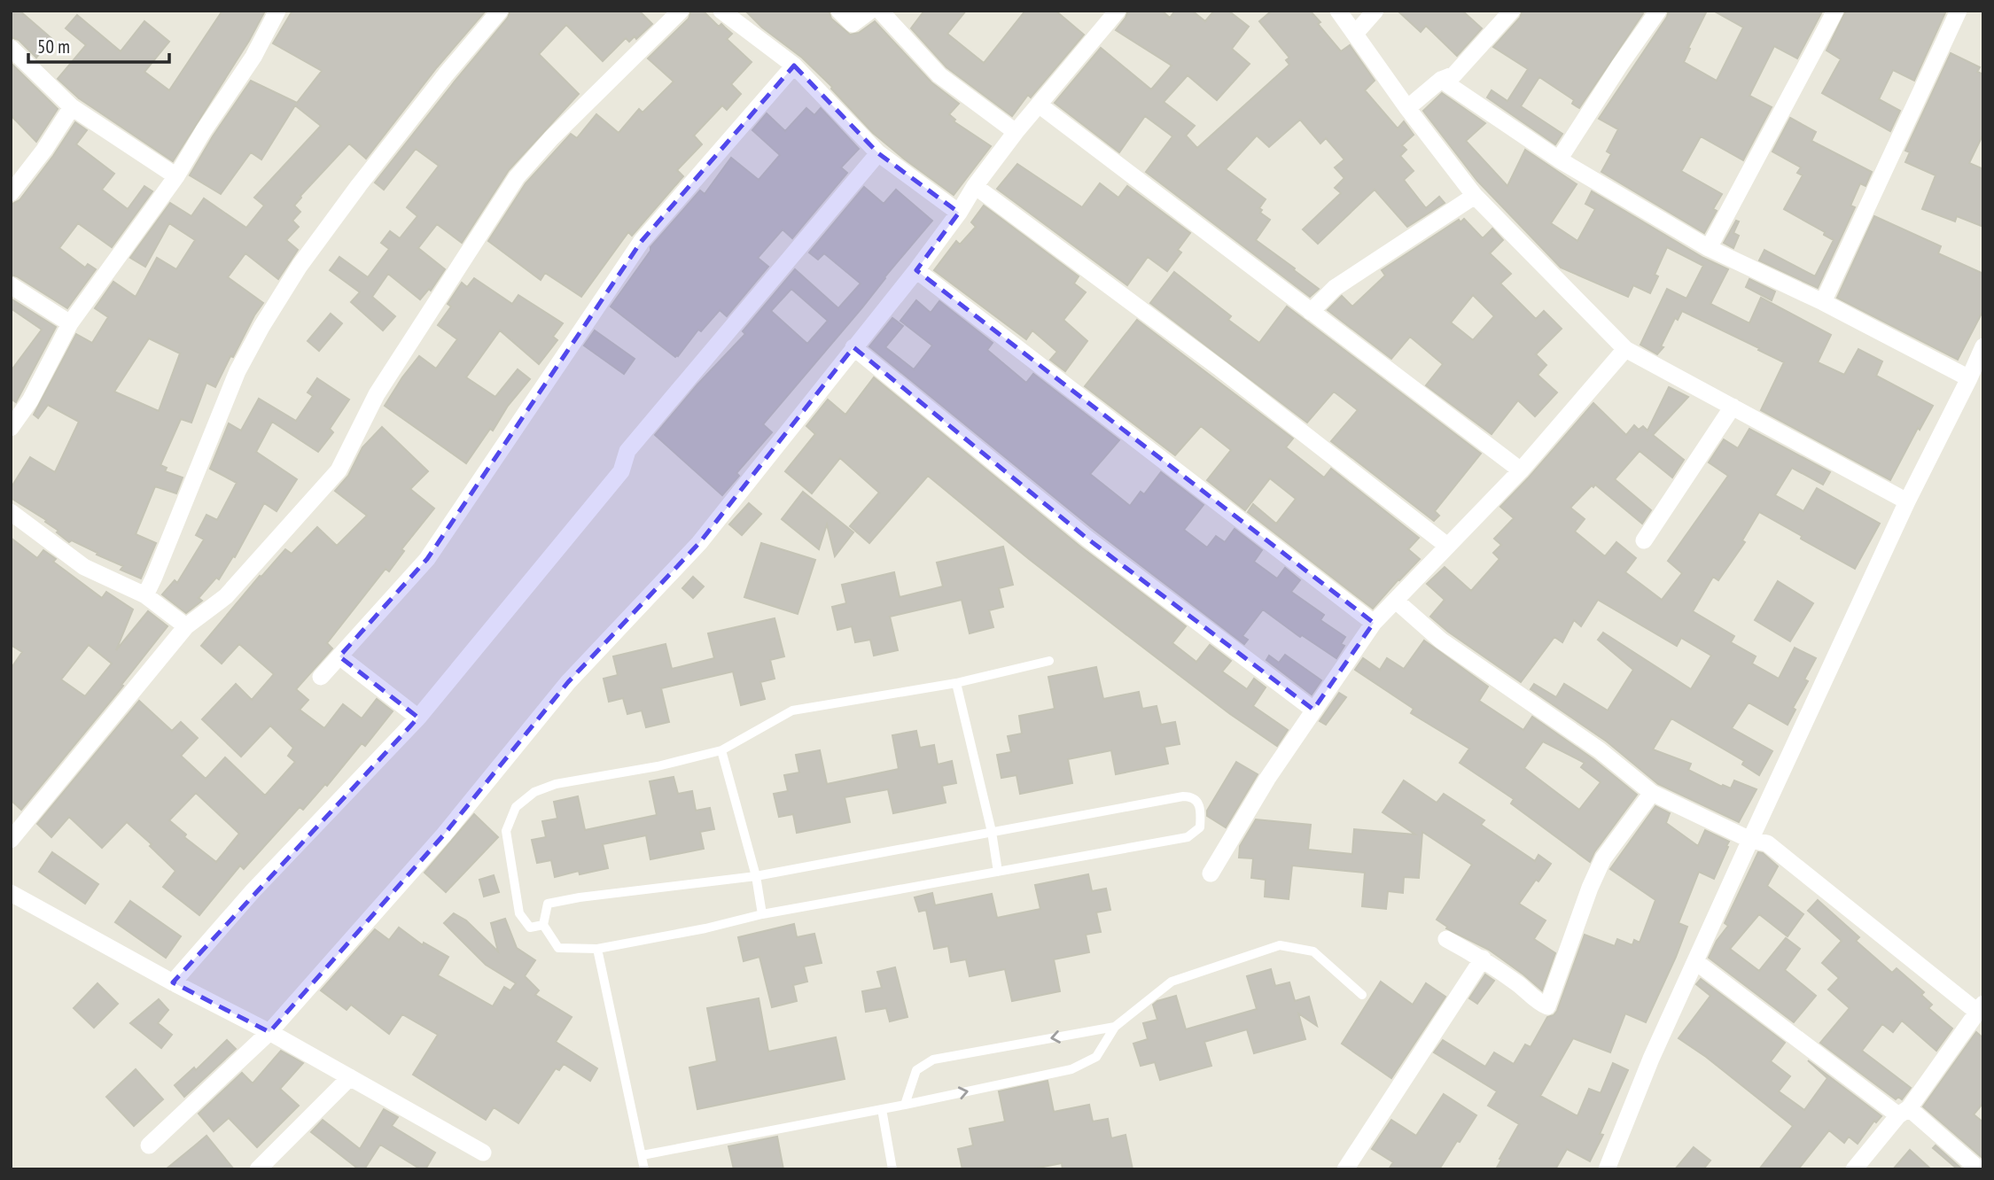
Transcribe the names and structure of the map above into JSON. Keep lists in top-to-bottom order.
{
  "scale_bar": "50 m"
}
